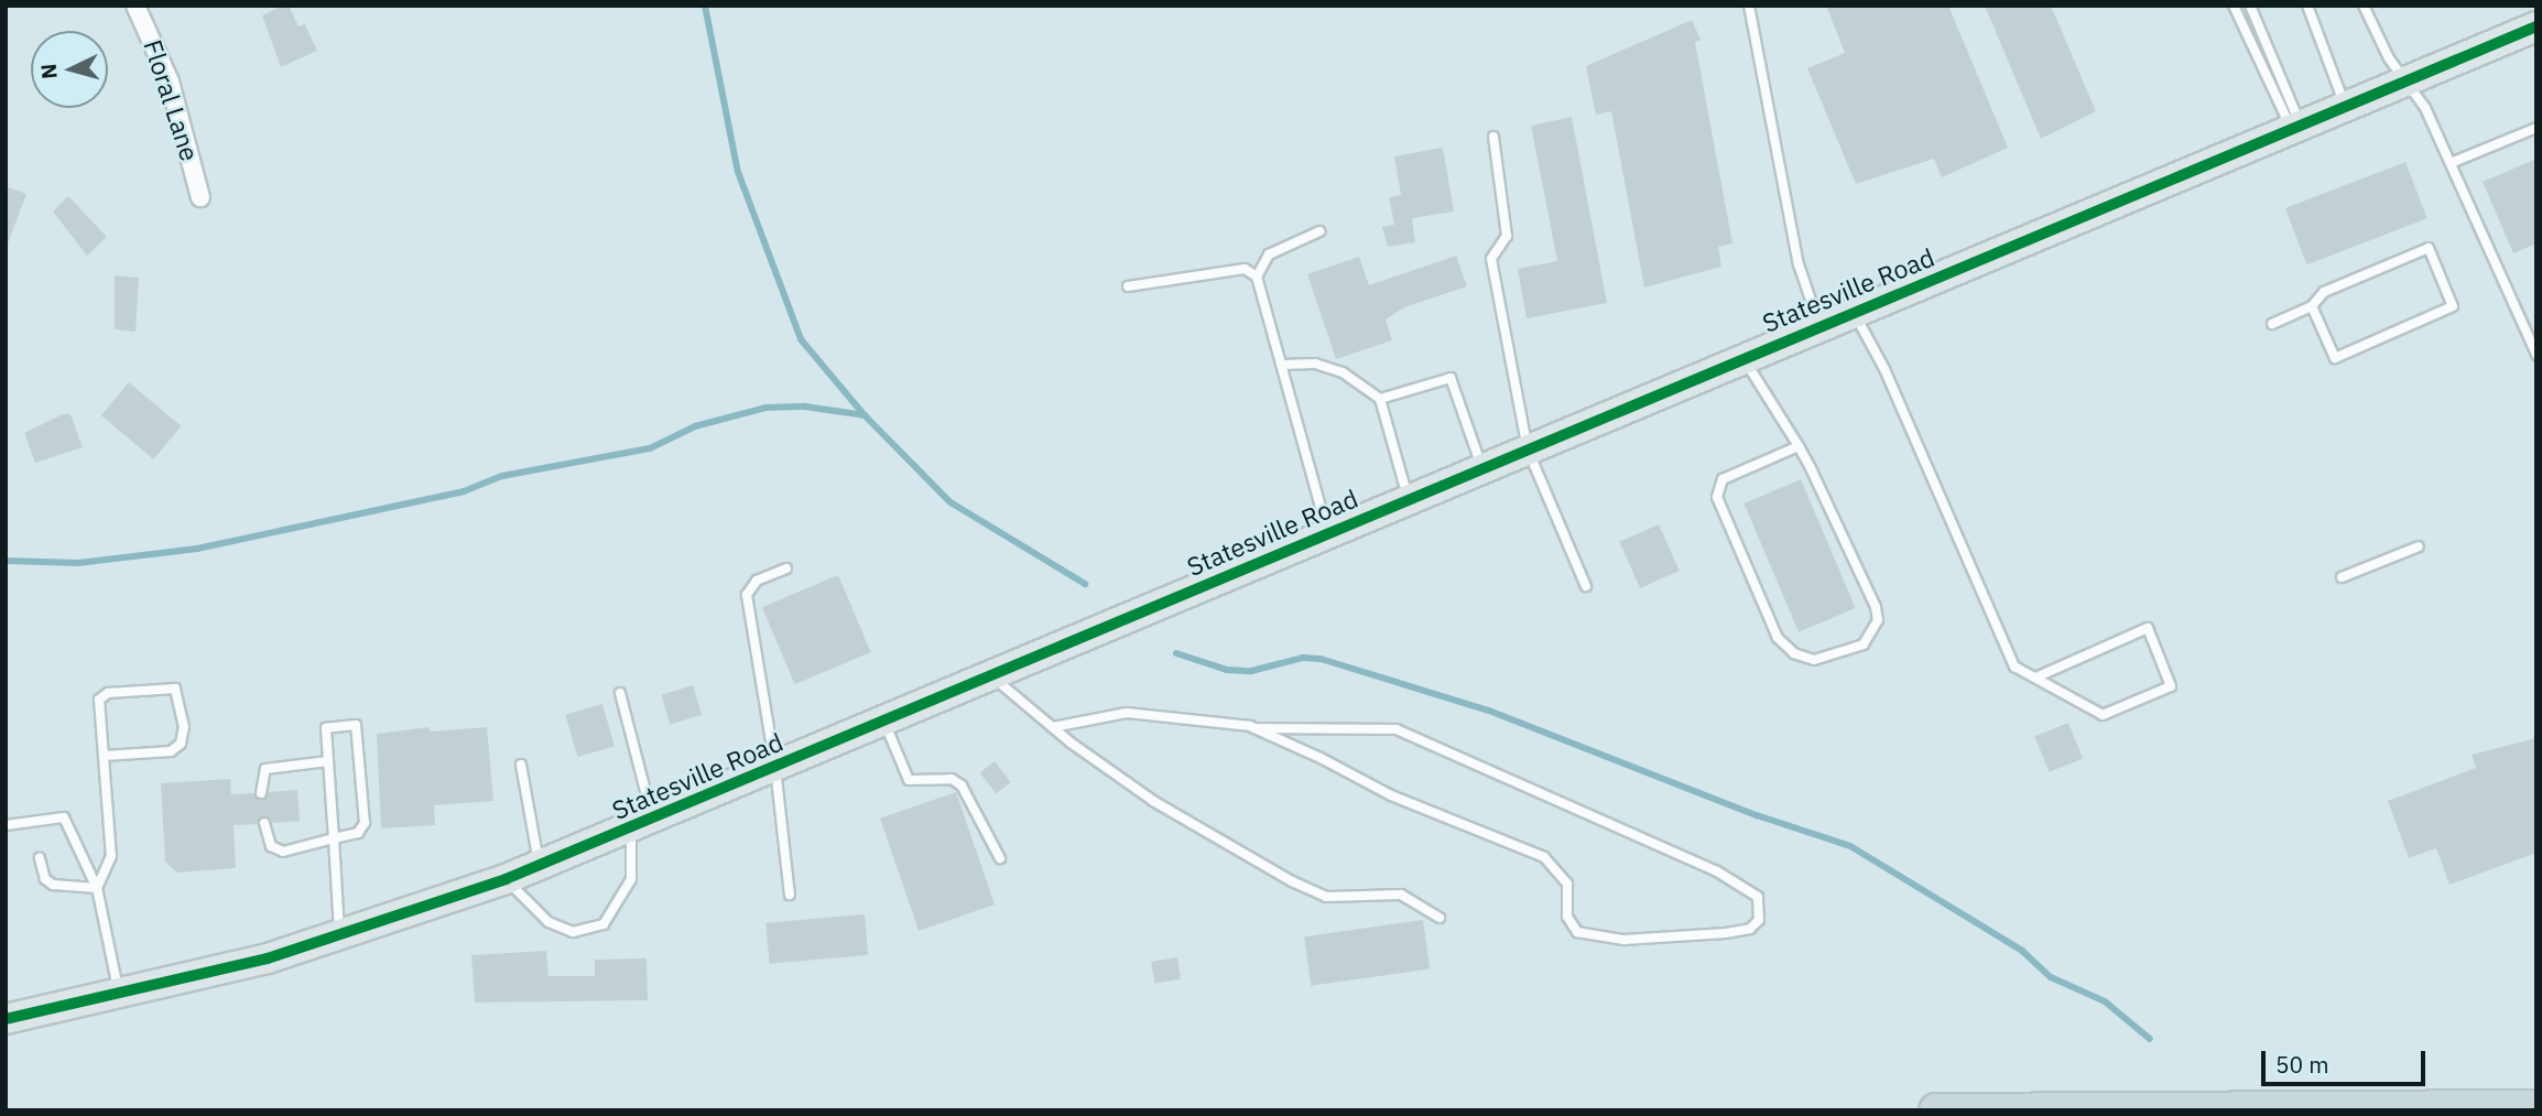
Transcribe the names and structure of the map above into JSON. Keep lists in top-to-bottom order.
{
  "streets": {
    "main road": ["Statesville Road"],
    "street": ["Floral Lane"]
  },
  "scale_bar": "50 m",
  "north": "left"
}
